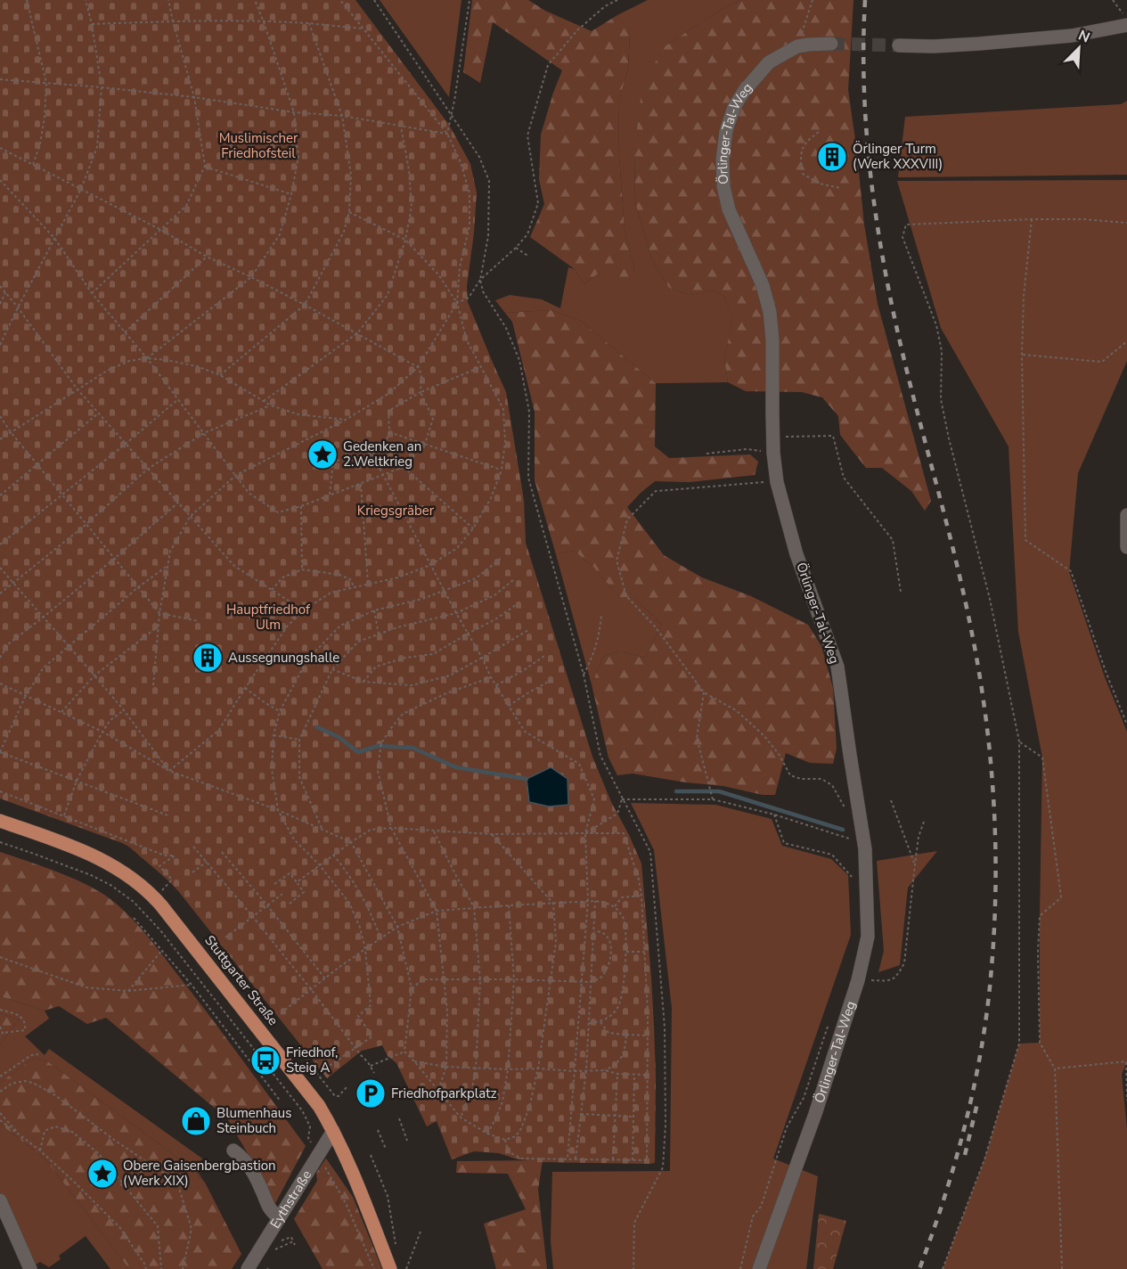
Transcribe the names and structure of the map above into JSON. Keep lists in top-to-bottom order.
{
  "streets": {
    "main road": ["Stuttgarter Straße"],
    "street": ["Örlinger-Tal-Weg", "Eythstraße"]
  },
  "crossings": [
    ["Stuttgarter Straße", "Eythstraße"]
  ],
  "parks": ["Muslimischer Friedhofsteil", "Kriegsgräber", "Hauptfriedhof Ulm"],
  "places": {
    "building": ["Örlinger Turm (Werk XXXVIII)", "Aussegnungshalle"],
    "place": ["Gedenken an 2.Weltkrieg", "Obere Gaisenbergbastion (Werk XIX)"],
    "bus stop": ["Friedhof, Steig A"],
    "parking": ["Friedhofparkplatz"],
    "shop": ["Blumenhaus Steinbuch"]
  },
  "north": "top right"
}
